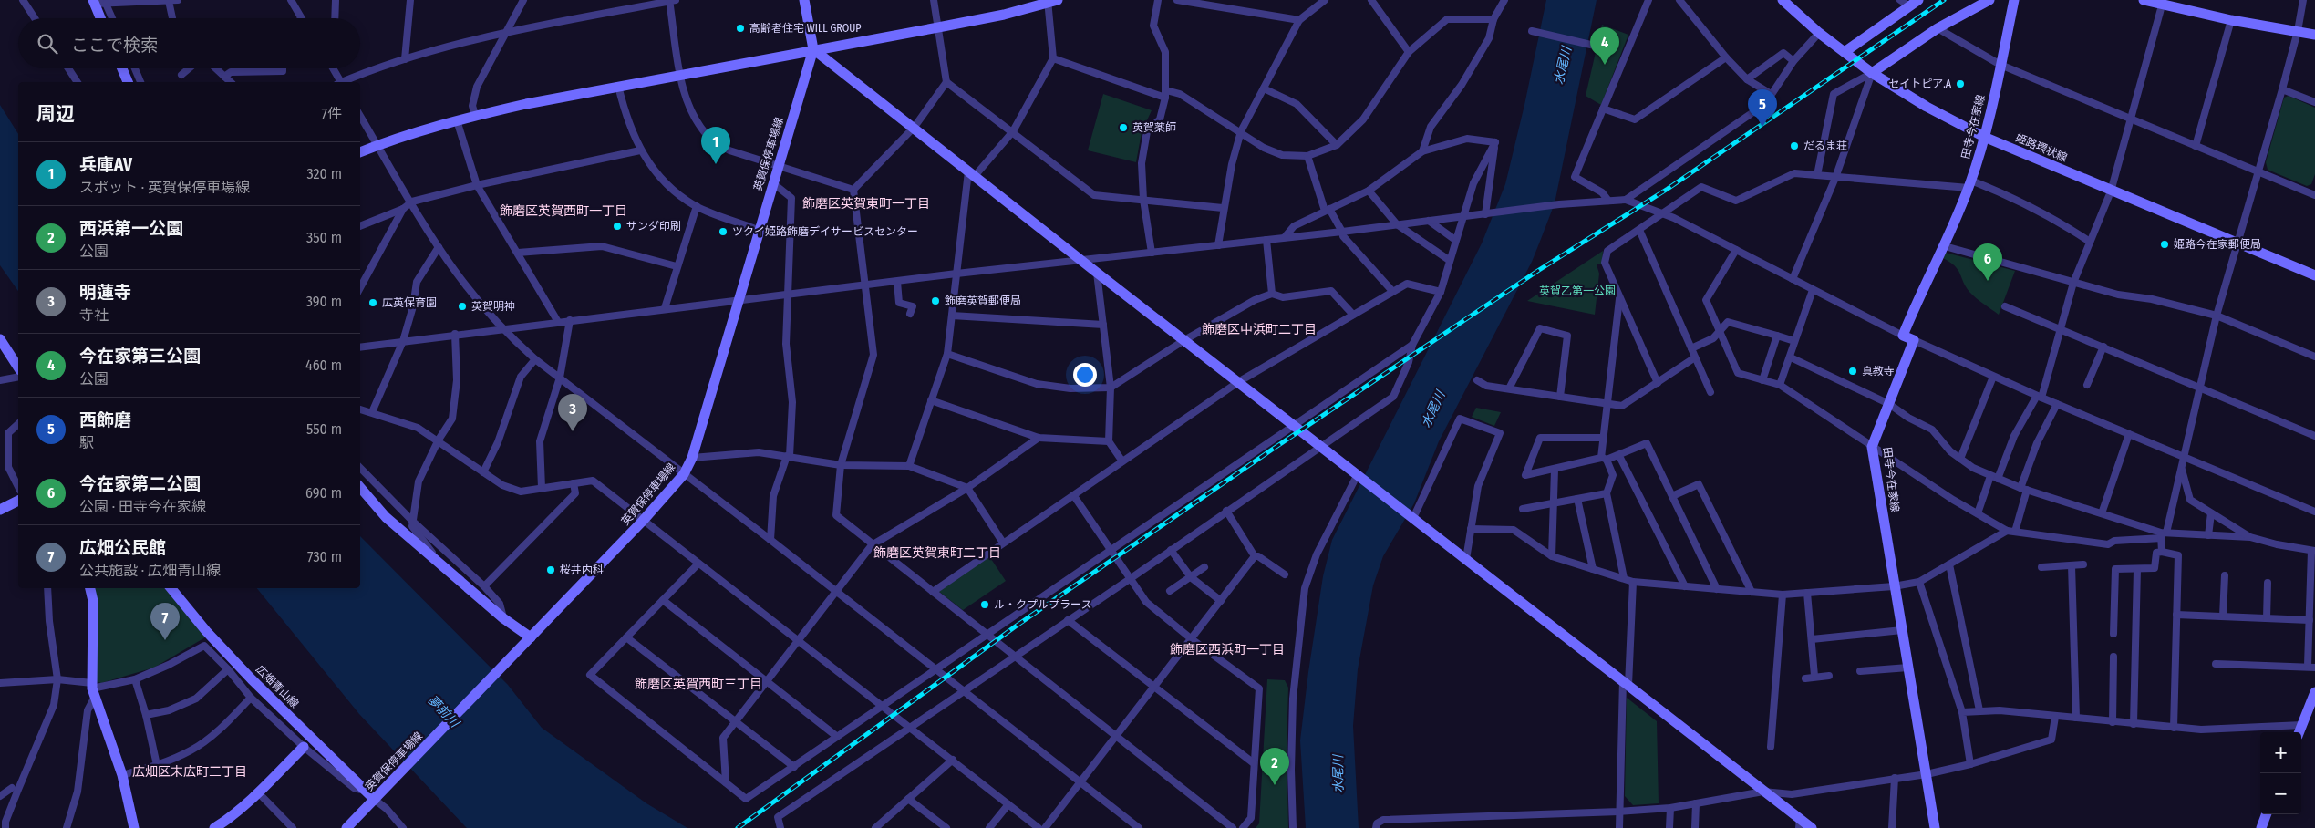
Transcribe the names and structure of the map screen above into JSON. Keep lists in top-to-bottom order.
{
  "streets": {
    "street": [
      "田寺今在家線",
      "姫路環状線",
      "英賀保停車場線",
      "広畑青山線"
    ]
  },
  "crossings": [
    ["田寺今在家線", "姫路環状線"],
    ["英賀保停車場線", "広畑青山線"]
  ],
  "districts": [
    "飾磨区英賀東町一丁目",
    "飾磨区英賀西町一丁目",
    "飾磨区中浜町二丁目",
    "飾磨区英賀東町二丁目",
    "飾磨区西浜町一丁目",
    "飾磨区英賀西町三丁目",
    "広畑区末広町三丁目"
  ],
  "water": ["水尾川", "夢前川"],
  "parks": ["英賀乙第一公園"],
  "places": [
    "高齢者住宅 WILL GROUP",
    "セイトピア.A",
    "英賀薬師",
    "だるま荘",
    "サンダ印刷",
    "ツクイ姫路飾磨デイサービスセンター",
    "姫路今在家郵便局",
    "飾磨英賀郵便局",
    "広英保育園",
    "英賀明神",
    "真教寺",
    "桜井内科",
    "ル・クプルプラース"
  ],
  "page": {
    "search": "ここで検索",
    "pins": [
      "4",
      "5",
      "1",
      "6",
      "3",
      "7",
      "2"
    ],
    "heading": ["周辺", "7件"],
    "list": [
      {
        "mark": "1",
        "name": "兵庫AV",
        "note": "スポット · 英賀保停車場線",
        "value": "320 m"
      },
      {
        "mark": "2",
        "name": "西浜第一公園",
        "note": "公園",
        "value": "350 m"
      },
      {
        "mark": "3",
        "name": "明蓮寺",
        "note": "寺社",
        "value": "390 m"
      },
      {
        "mark": "4",
        "name": "今在家第三公園",
        "note": "公園",
        "value": "460 m"
      },
      {
        "mark": "5",
        "name": "西飾磨",
        "note": "駅",
        "value": "550 m"
      },
      {
        "mark": "6",
        "name": "今在家第二公園",
        "note": "公園 · 田寺今在家線",
        "value": "690 m"
      },
      {
        "mark": "7",
        "name": "広畑公民館",
        "note": "公共施設 · 広畑青山線",
        "value": "730 m"
      }
    ],
    "map_buttons": ["+", "−"]
  }
}
